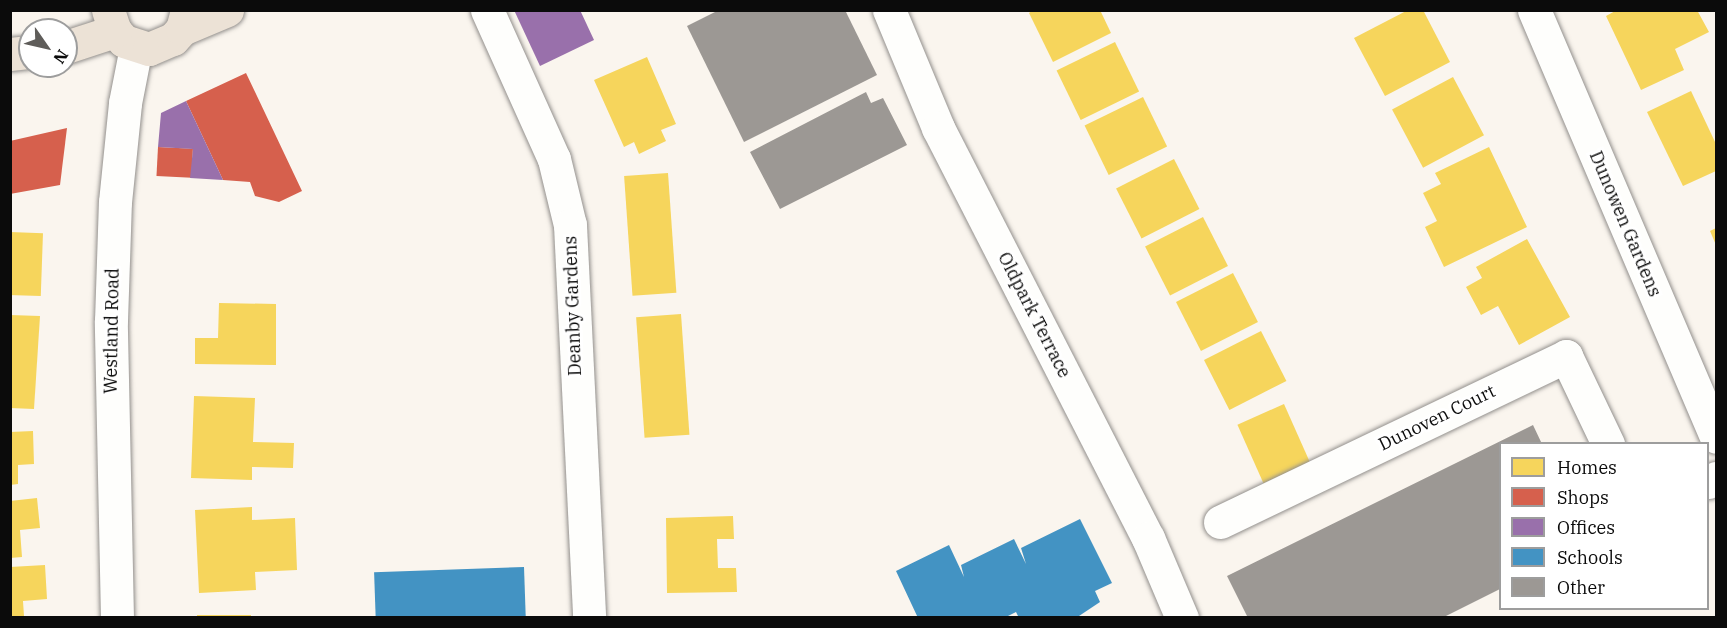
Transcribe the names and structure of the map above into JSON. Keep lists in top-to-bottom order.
{
  "streets": {
    "street": [
      "Dunowen Gardens",
      "Deanby Gardens",
      "Oldpark Terrace",
      "Westland Road",
      "Dunoven Court"
    ]
  },
  "legend": [
    "Homes",
    "Shops",
    "Offices",
    "Schools",
    "Other"
  ],
  "north": "bottom right"
}
